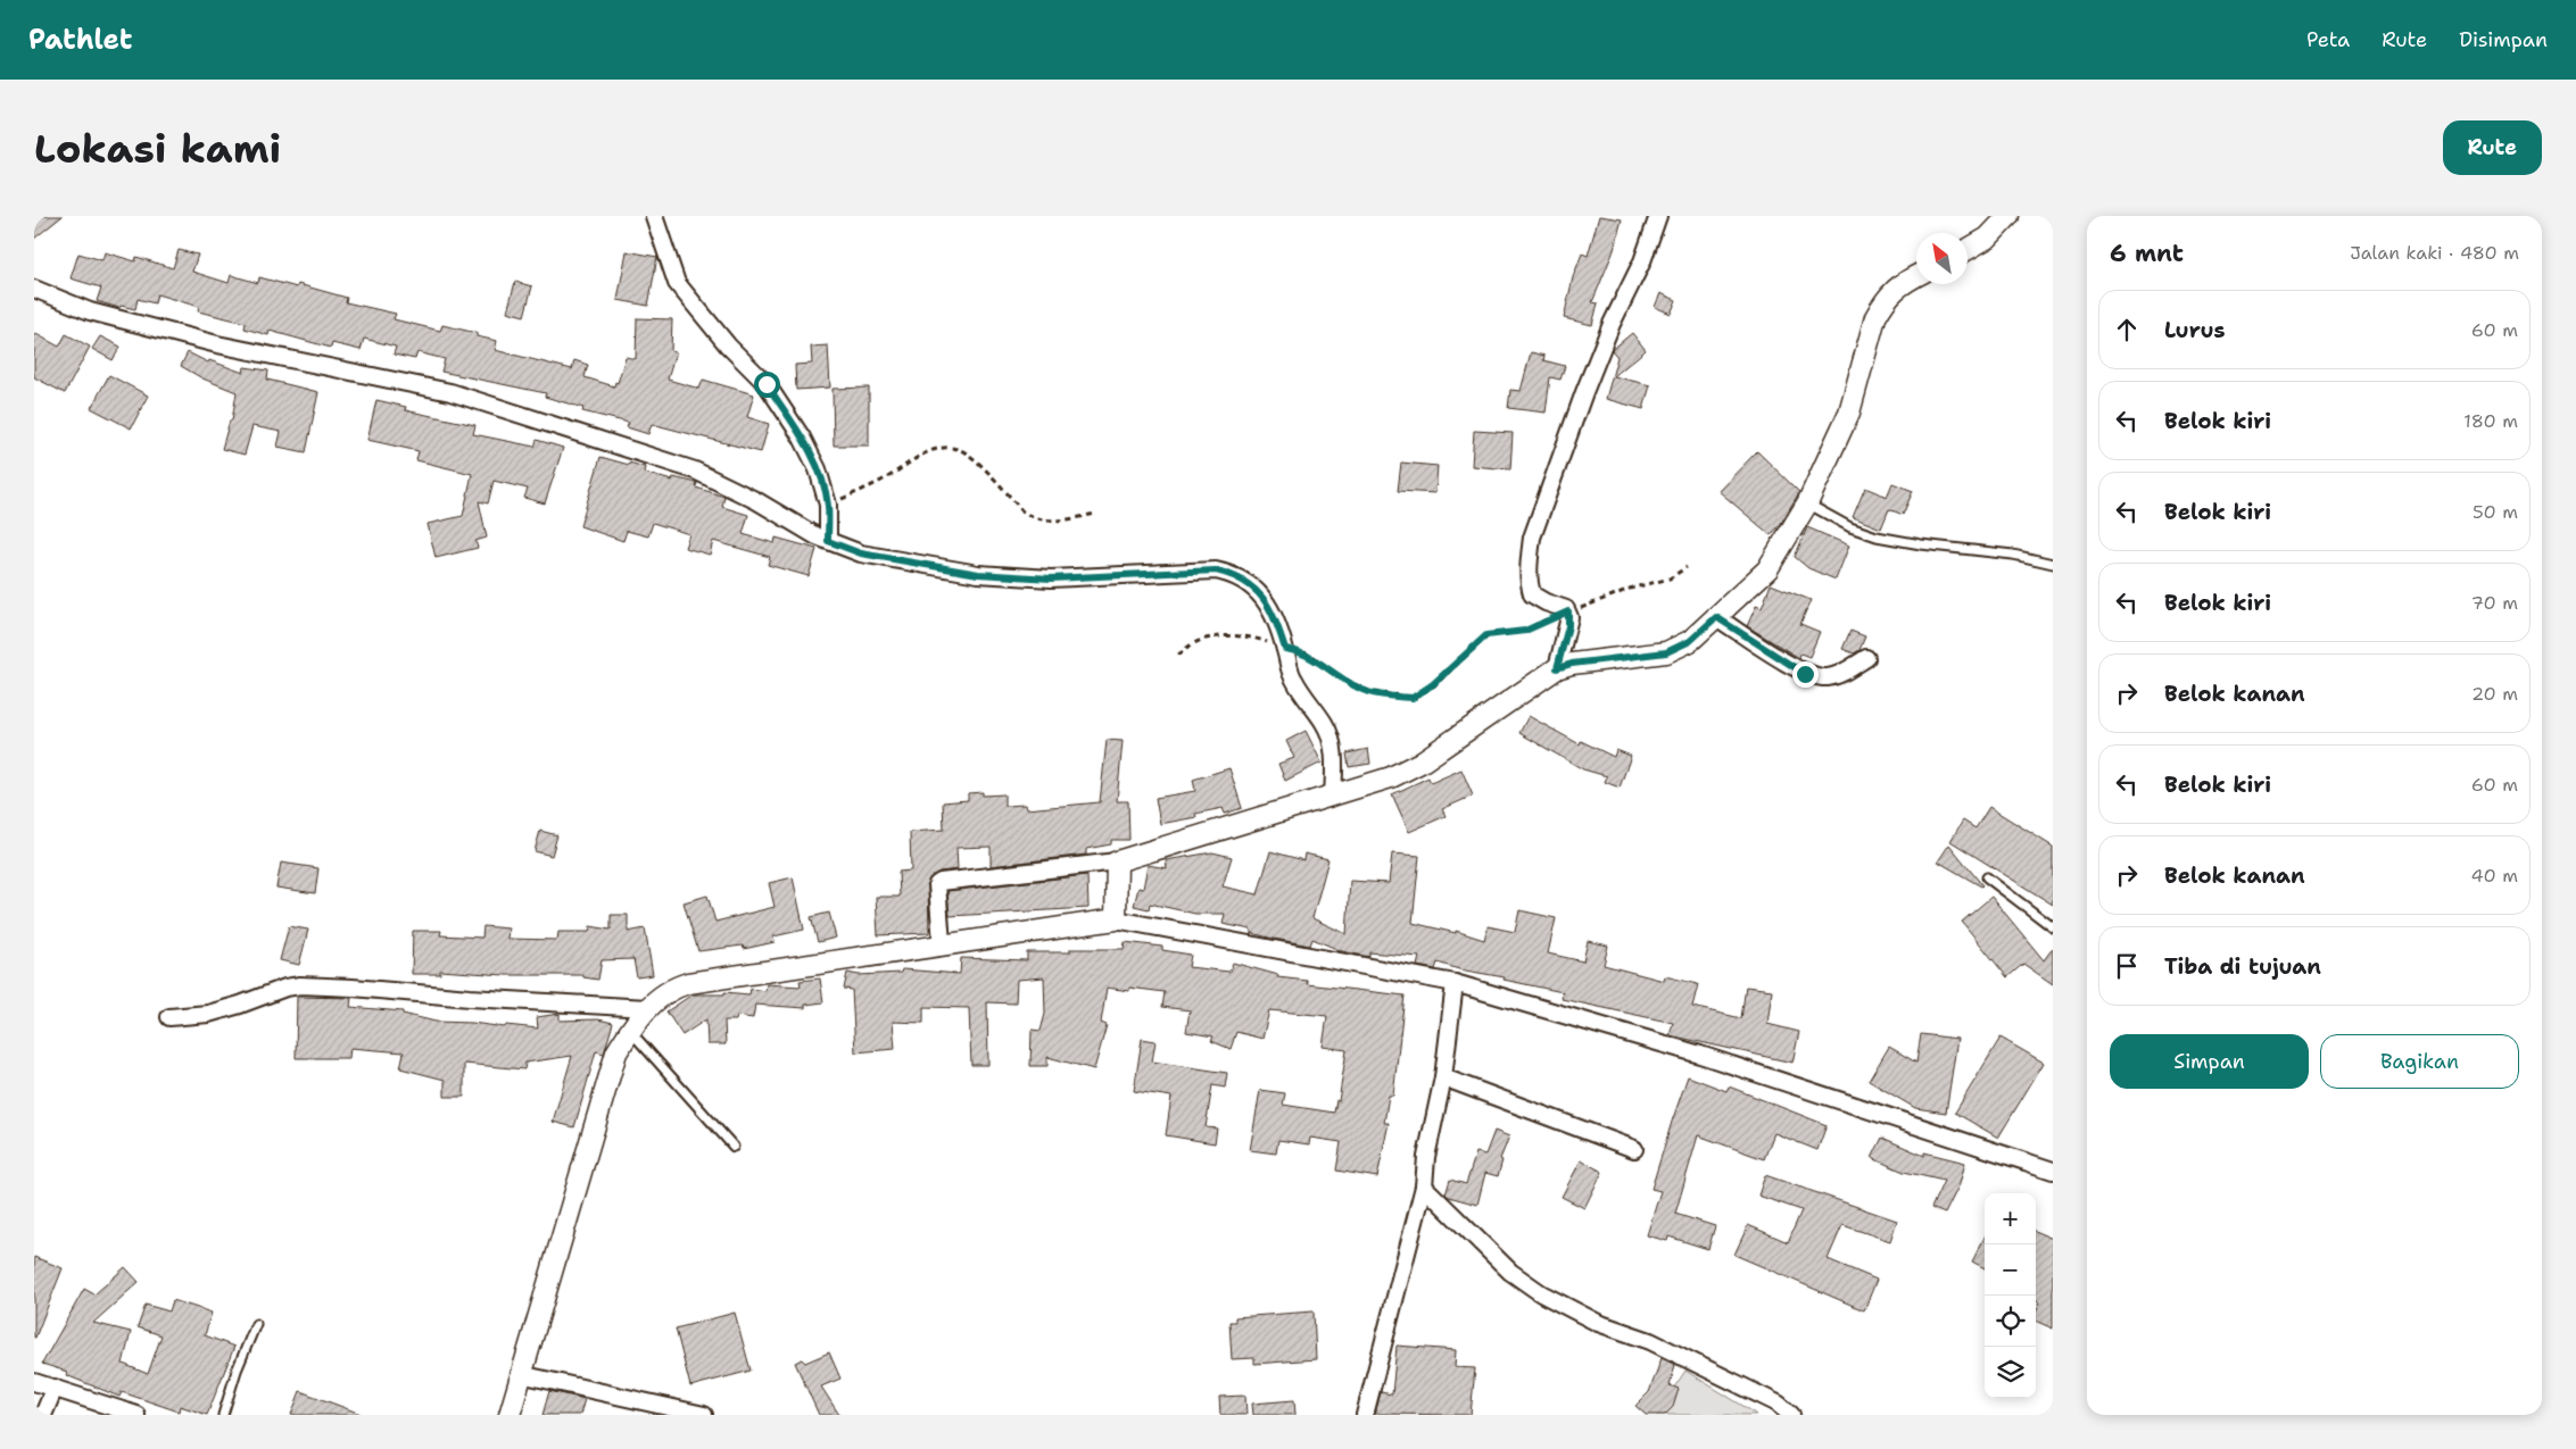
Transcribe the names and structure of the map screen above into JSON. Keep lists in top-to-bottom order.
{
  "north": "top left",
  "page": {
    "header": "Pathlet",
    "nav": ["Peta", "Rute", "Disimpan"],
    "buttons": [
      "Rute",
      ["Simpan", "Bagikan"]
    ],
    "title": "Lokasi kami",
    "heading": ["6 mnt", "Jalan kaki · 480 m"],
    "list": [
      ["Lurus", "60 m"],
      ["Belok kiri", "180 m"],
      ["Belok kiri", "50 m"],
      ["Belok kiri", "70 m"],
      ["Belok kanan", "20 m"],
      ["Belok kiri", "60 m"],
      ["Belok kanan", "40 m"],
      "Tiba di tujuan"
    ],
    "map_buttons": ["+", "−"]
  }
}
